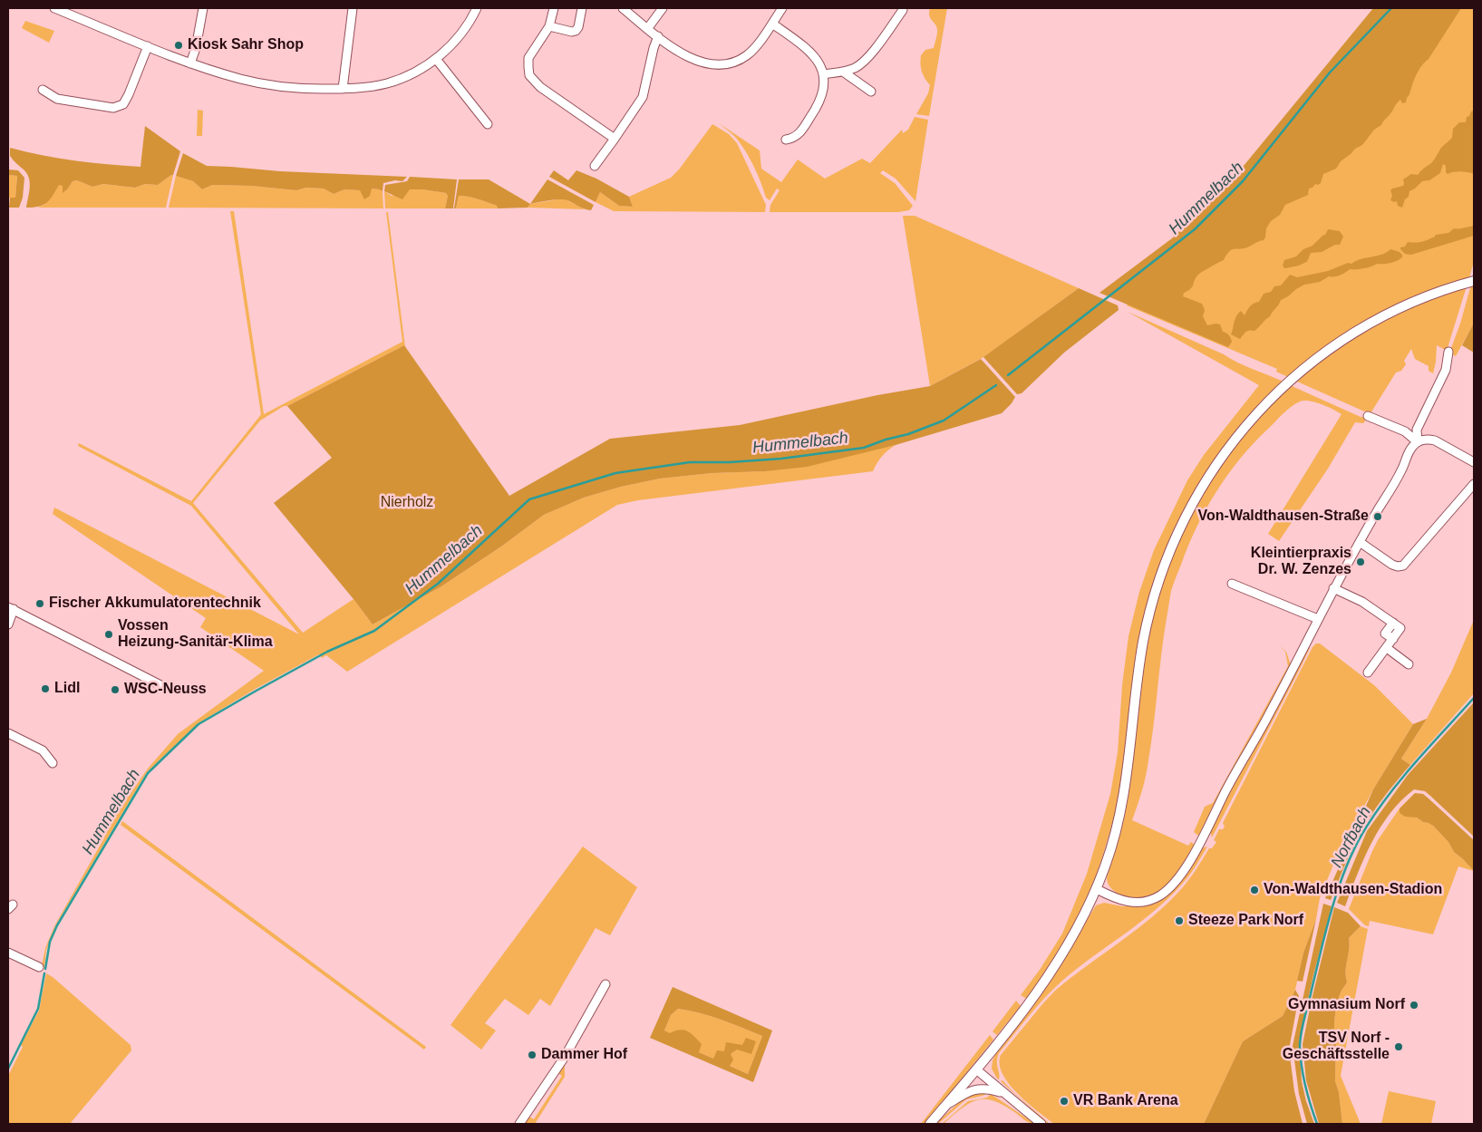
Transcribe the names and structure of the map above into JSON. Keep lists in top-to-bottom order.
{
  "water": ["Hummelbach", "Norfbach"],
  "parks": ["Nierholz"],
  "places": [
    "Kiosk Sahr Shop",
    "Von-Waldthausen-Straße",
    "Kleintierpraxis Dr. W. Zenzes",
    "Fischer Akkumulatorentechnik",
    "Vossen Heizung-Sanitär-Klima",
    "Lidl",
    "WSC-Neuss",
    "Von-Waldthausen-Stadion",
    "Steeze Park Norf",
    "Gymnasium Norf",
    "TSV Norf - Geschäftsstelle",
    "Dammer Hof",
    "VR Bank Arena"
  ]
}
